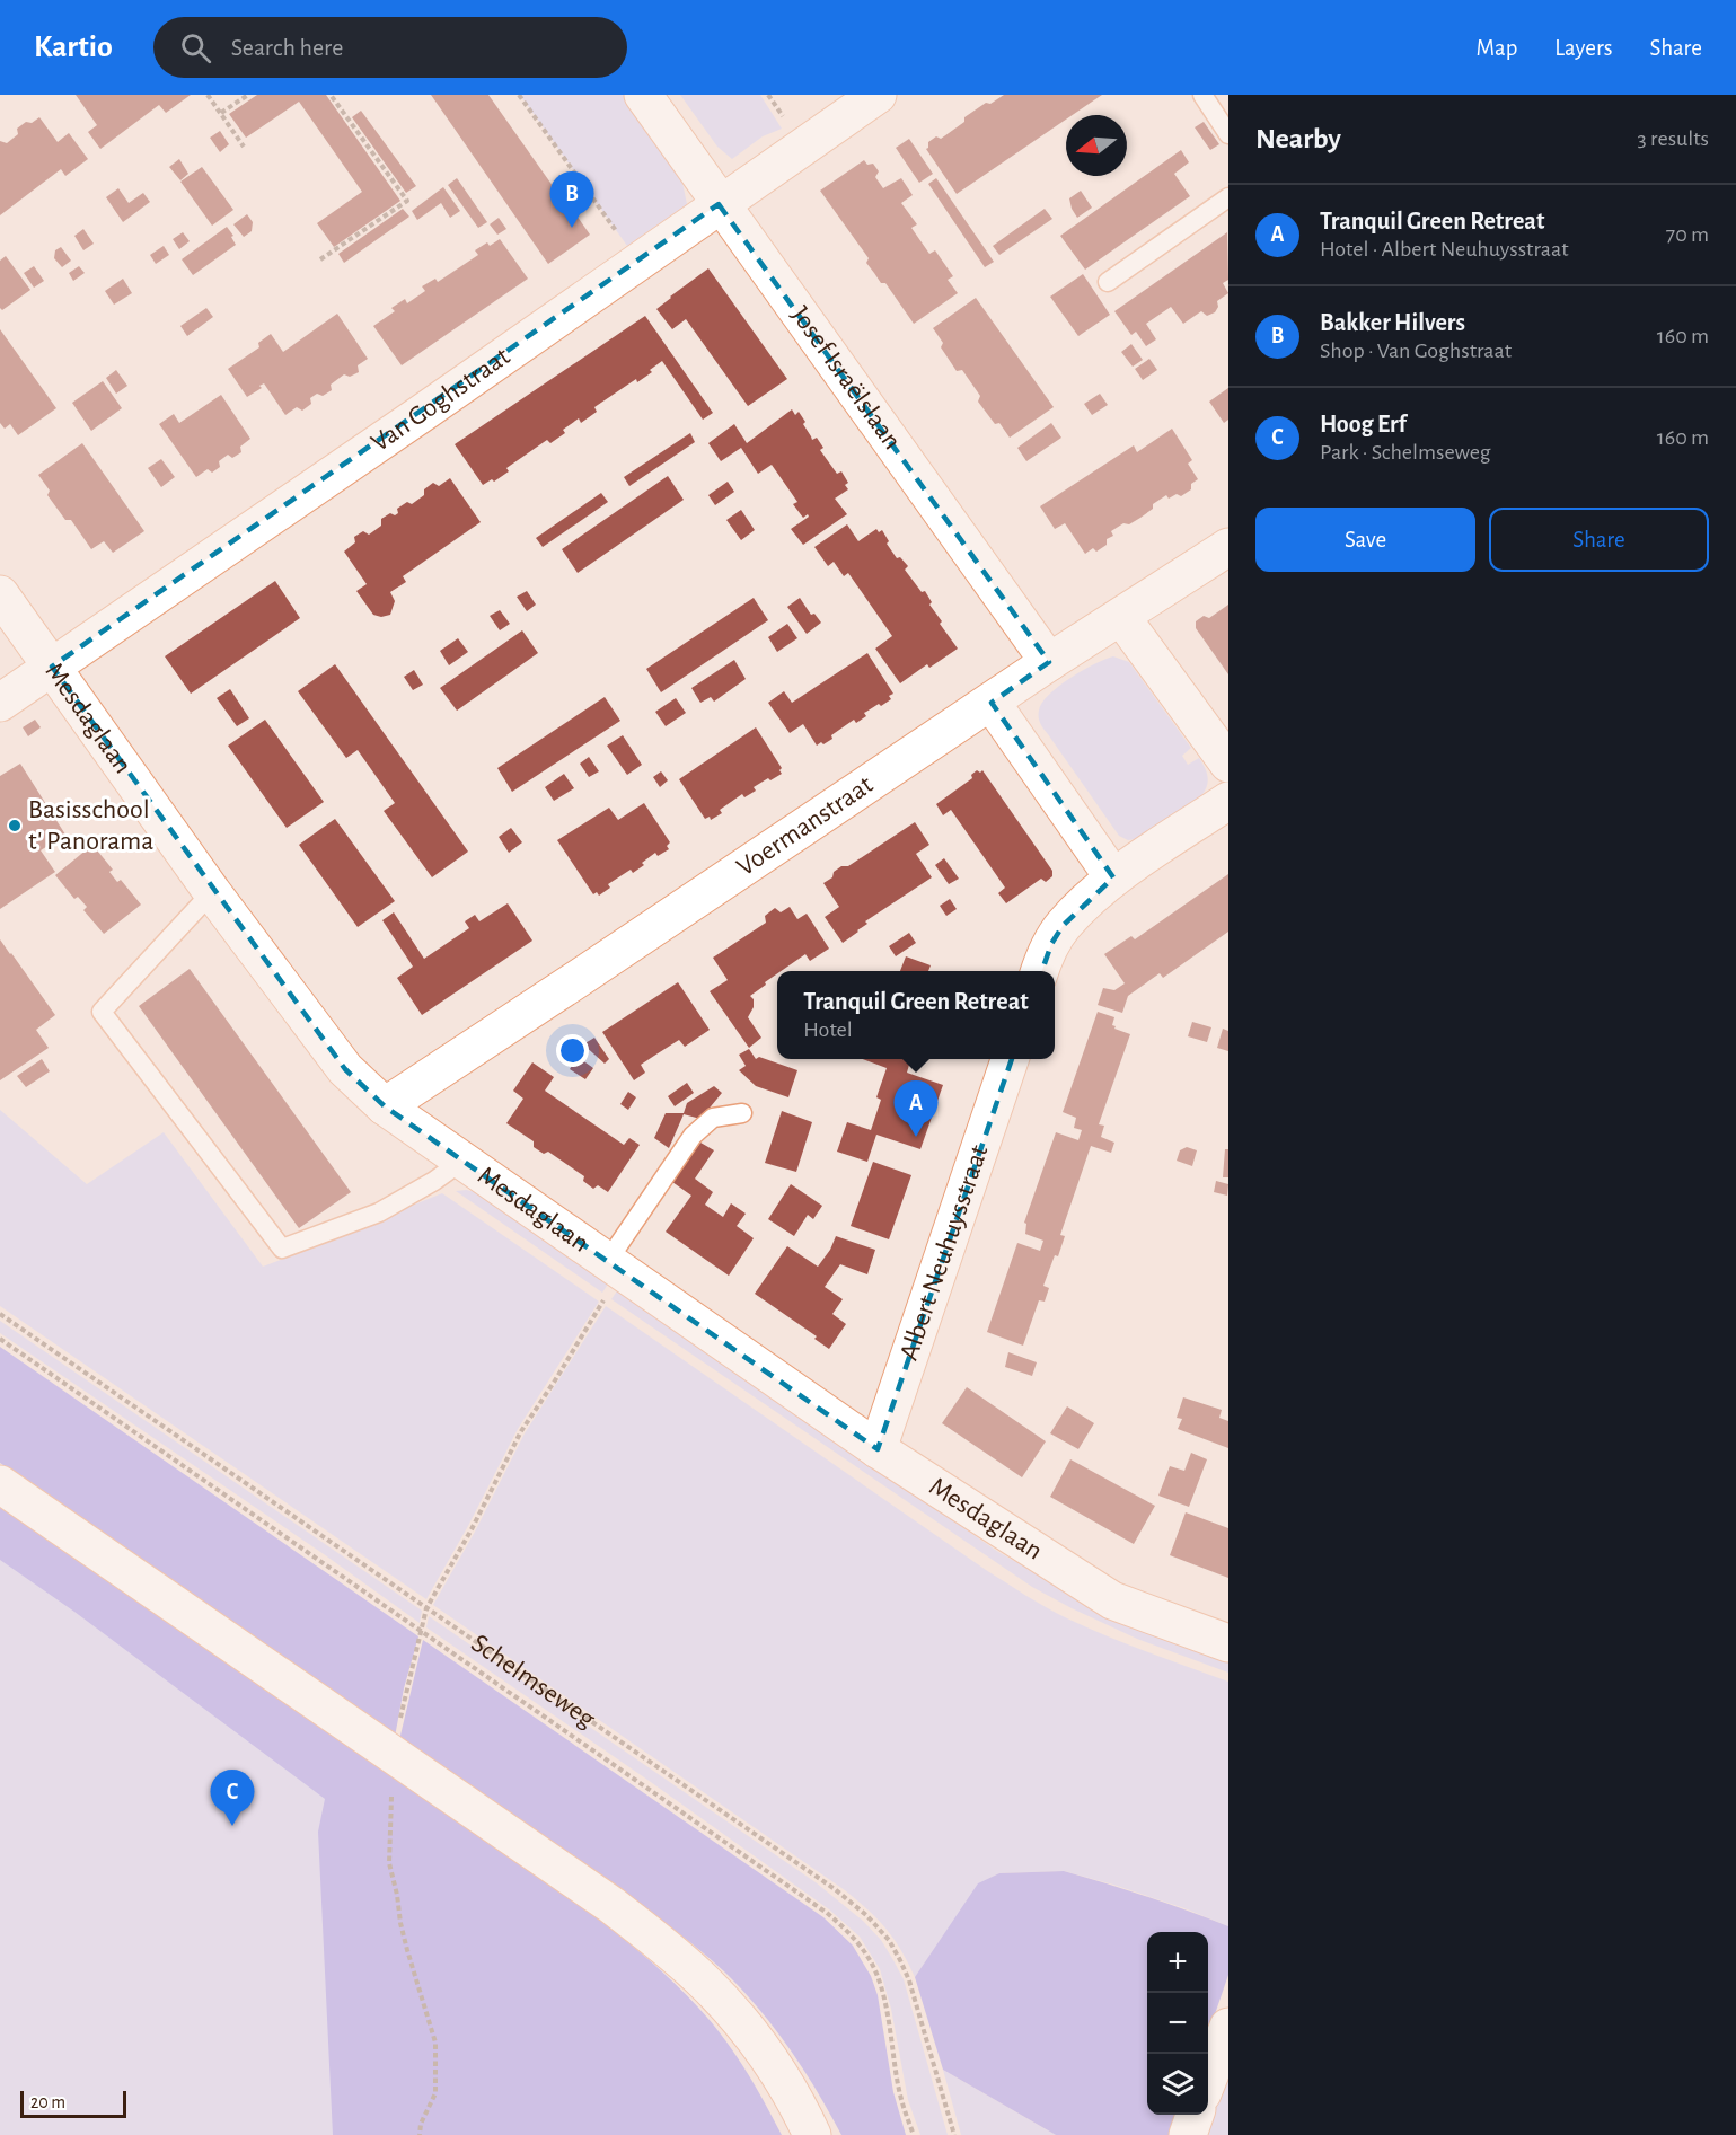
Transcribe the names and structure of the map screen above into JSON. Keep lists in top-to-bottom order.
{
  "streets": {
    "street": [
      "Josef Israëlslaan",
      "Van Goghstraat",
      "Mesdaglaan",
      "Voermanstraat",
      "Albert Neuhuysstraat"
    ],
    "path": ["Schelmseweg"]
  },
  "crossings": [
    ["Josef Israëlslaan", "Van Goghstraat"],
    ["Josef Israëlslaan", "Voermanstraat"],
    ["Van Goghstraat", "Mesdaglaan"],
    ["Mesdaglaan", "Voermanstraat"],
    ["Mesdaglaan", "Albert Neuhuysstraat"]
  ],
  "places": ["Basisschool t' Panorama"],
  "scale_bar": "20 m",
  "north": "left",
  "page": {
    "header": "Kartio",
    "search": "Search here",
    "nav": ["Map", "Layers", "Share"],
    "heading": ["Nearby", "3 results"],
    "pins": ["B", "A", "C"],
    "list": [
      {
        "mark": "A",
        "name": "Tranquil Green Retreat",
        "note": "Hotel · Albert Neuhuysstraat",
        "value": "70 m"
      },
      {
        "mark": "B",
        "name": "Bakker Hilvers",
        "note": "Shop · Van Goghstraat",
        "value": "160 m"
      },
      {
        "mark": "C",
        "name": "Hoog Erf",
        "note": "Park · Schelmseweg",
        "value": "160 m"
      }
    ],
    "buttons": ["Save", "Share"],
    "popup": ["Tranquil Green Retreat", "Hotel"],
    "map_buttons": ["+", "−"],
    "scale": "20 m"
  }
}
